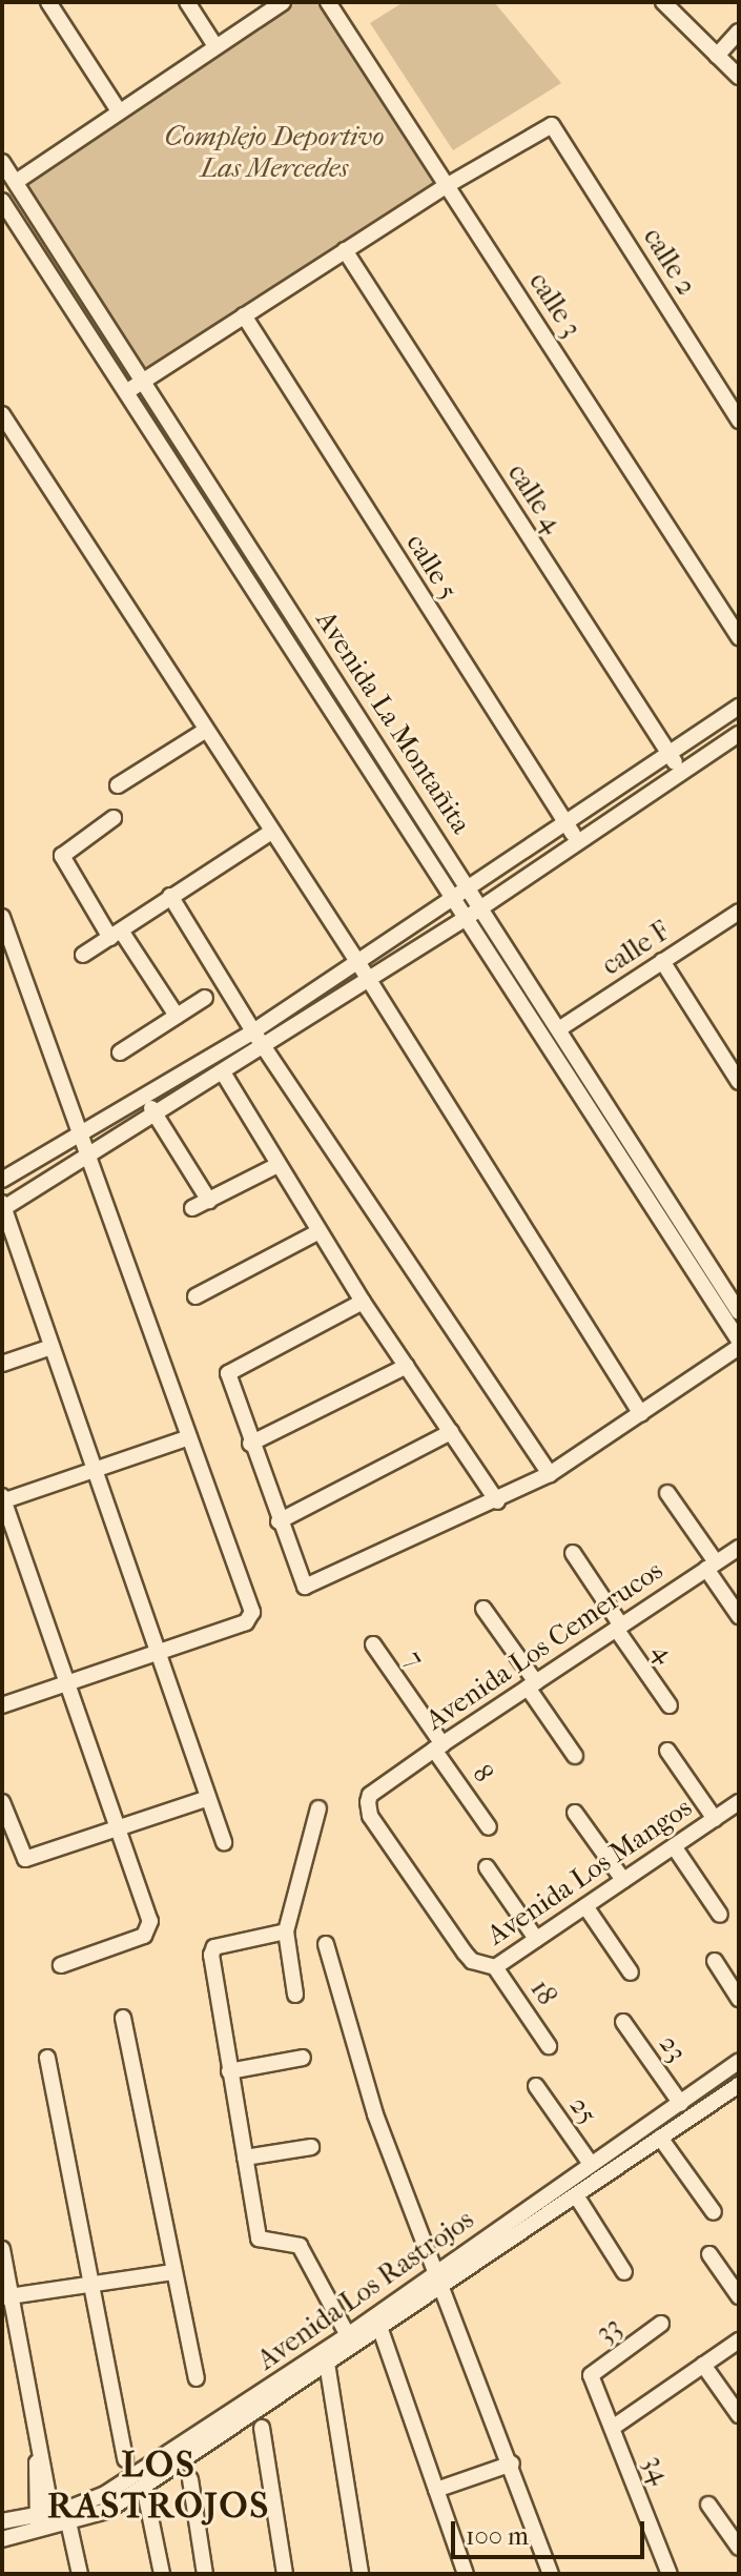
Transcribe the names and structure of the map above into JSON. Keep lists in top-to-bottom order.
{
  "streets": {
    "street": [
      "calle 2",
      "calle 3",
      "calle 4",
      "calle 5",
      "Avenida La Montañita",
      "calle F",
      "Avenida Los Cemerucos",
      "4",
      "7",
      "8",
      "Avenida Los Mangos",
      "18",
      "23",
      "25",
      "Avenida Los Rastrojos",
      "33",
      "34"
    ]
  },
  "crossings": [
    ["calle 2", "calle 3"],
    ["Avenida La Montañita", "calle F"],
    ["Avenida Los Cemerucos", "4"],
    ["Avenida Los Cemerucos", "7"],
    ["Avenida Los Cemerucos", "8"],
    ["Avenida Los Cemerucos", "Avenida Los Mangos"],
    ["7", "8"],
    ["Avenida Los Mangos", "18"],
    ["23", "Avenida Los Rastrojos"],
    ["25", "Avenida Los Rastrojos"],
    ["33", "34"]
  ],
  "districts": ["LOS RASTROJOS"],
  "parks": ["Complejo Deportivo Las Mercedes"],
  "scale_bar": "100 m"
}
